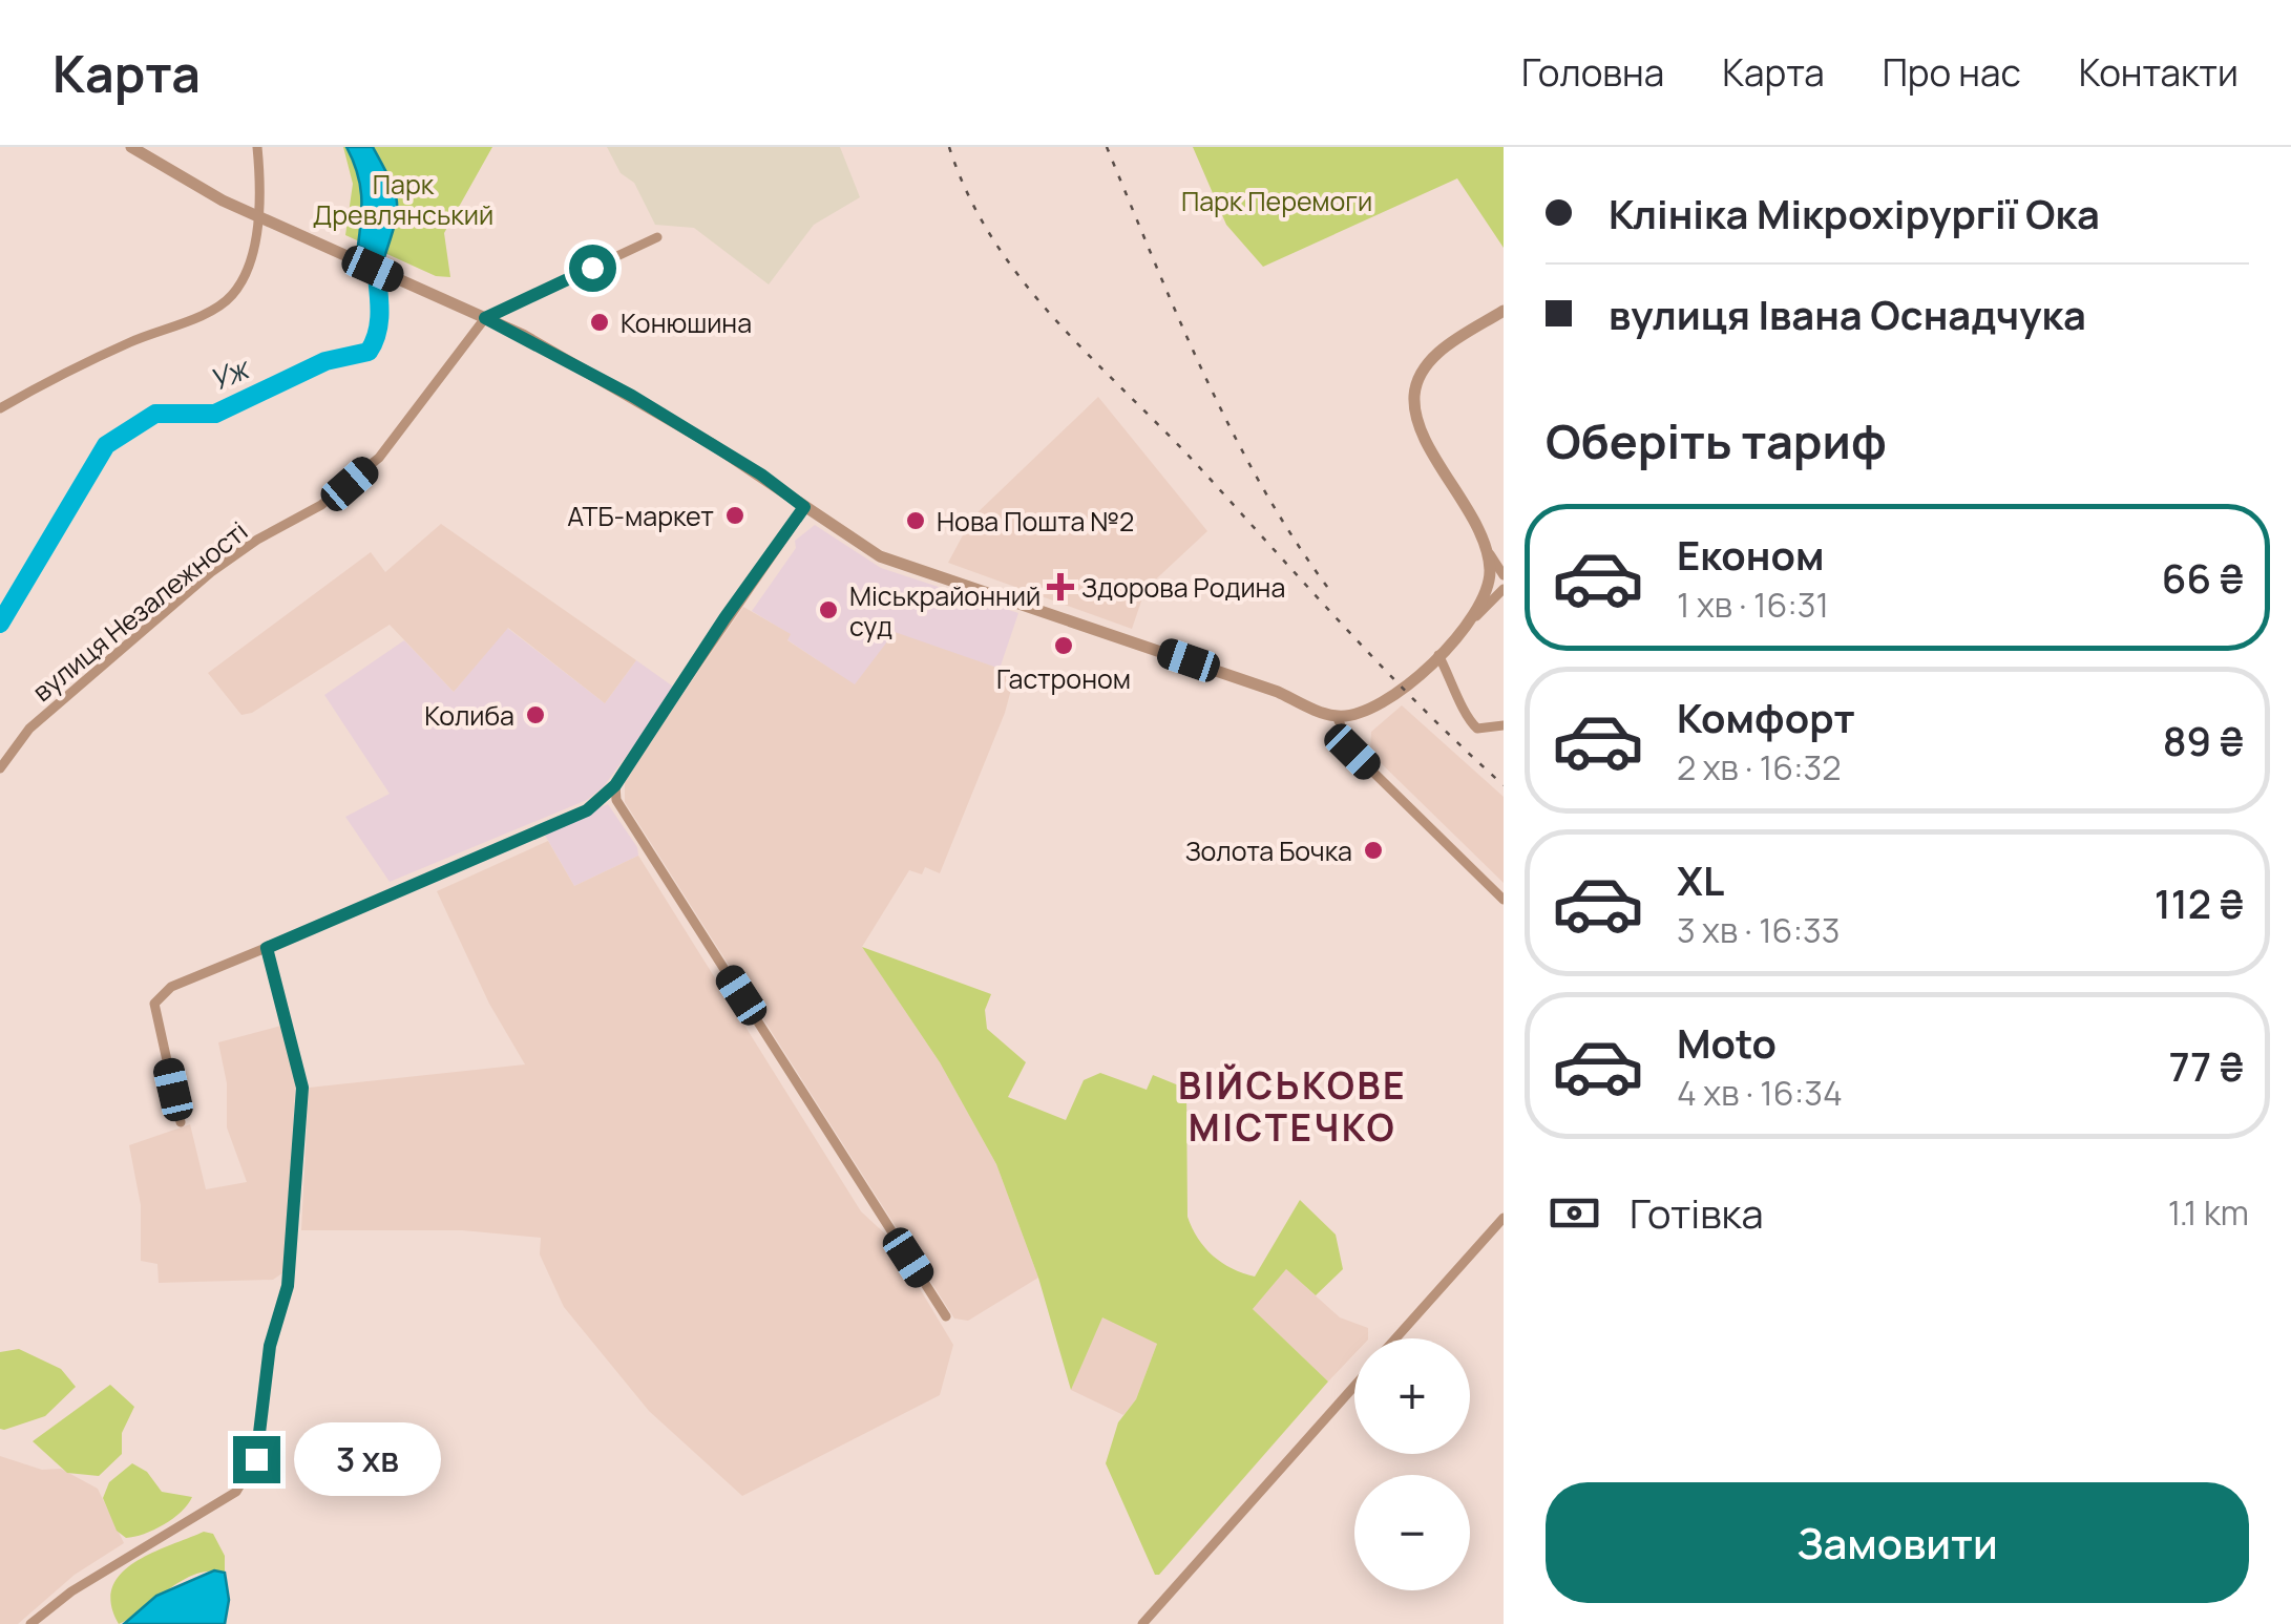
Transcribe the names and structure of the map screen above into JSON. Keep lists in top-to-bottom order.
{
  "streets": {
    "street": ["вулиця Незалежності"]
  },
  "districts": ["ВІЙСЬКОВЕ МІСТЕЧКО"],
  "water": ["Уж"],
  "parks": ["Парк Древлянський", "Парк Перемоги"],
  "places": {
    "other": [
      "Конюшина",
      "АТБ-маркет",
      "Нова Пошта №2",
      "Міськрайонний суд",
      "Гастроном",
      "Колиба",
      "Золота Бочка"
    ],
    "health": ["Здорова Родина"]
  },
  "page": {
    "header": "Карта",
    "nav": [
      "Головна",
      "Карта",
      "Про нас",
      "Контакти"
    ],
    "banner": ["Клініка Мікрохірургії Ока", "вулиця Івана Оснадчука"],
    "heading": "Оберіть тариф",
    "list": [
      {
        "name": "Економ",
        "note": "1 хв · 16:31",
        "value": "66 ₴"
      },
      {
        "name": "Комфорт",
        "note": "2 хв · 16:32",
        "value": "89 ₴"
      },
      {
        "name": "XL",
        "note": "3 хв · 16:33",
        "value": "112 ₴"
      },
      {
        "name": "Moto",
        "note": "4 хв · 16:34",
        "value": "77 ₴"
      }
    ],
    "pay": ["Готівка", "1.1 km"],
    "map_buttons": ["+", "−"],
    "bubble": "3 хв",
    "buttons": "Замовити"
  }
}
